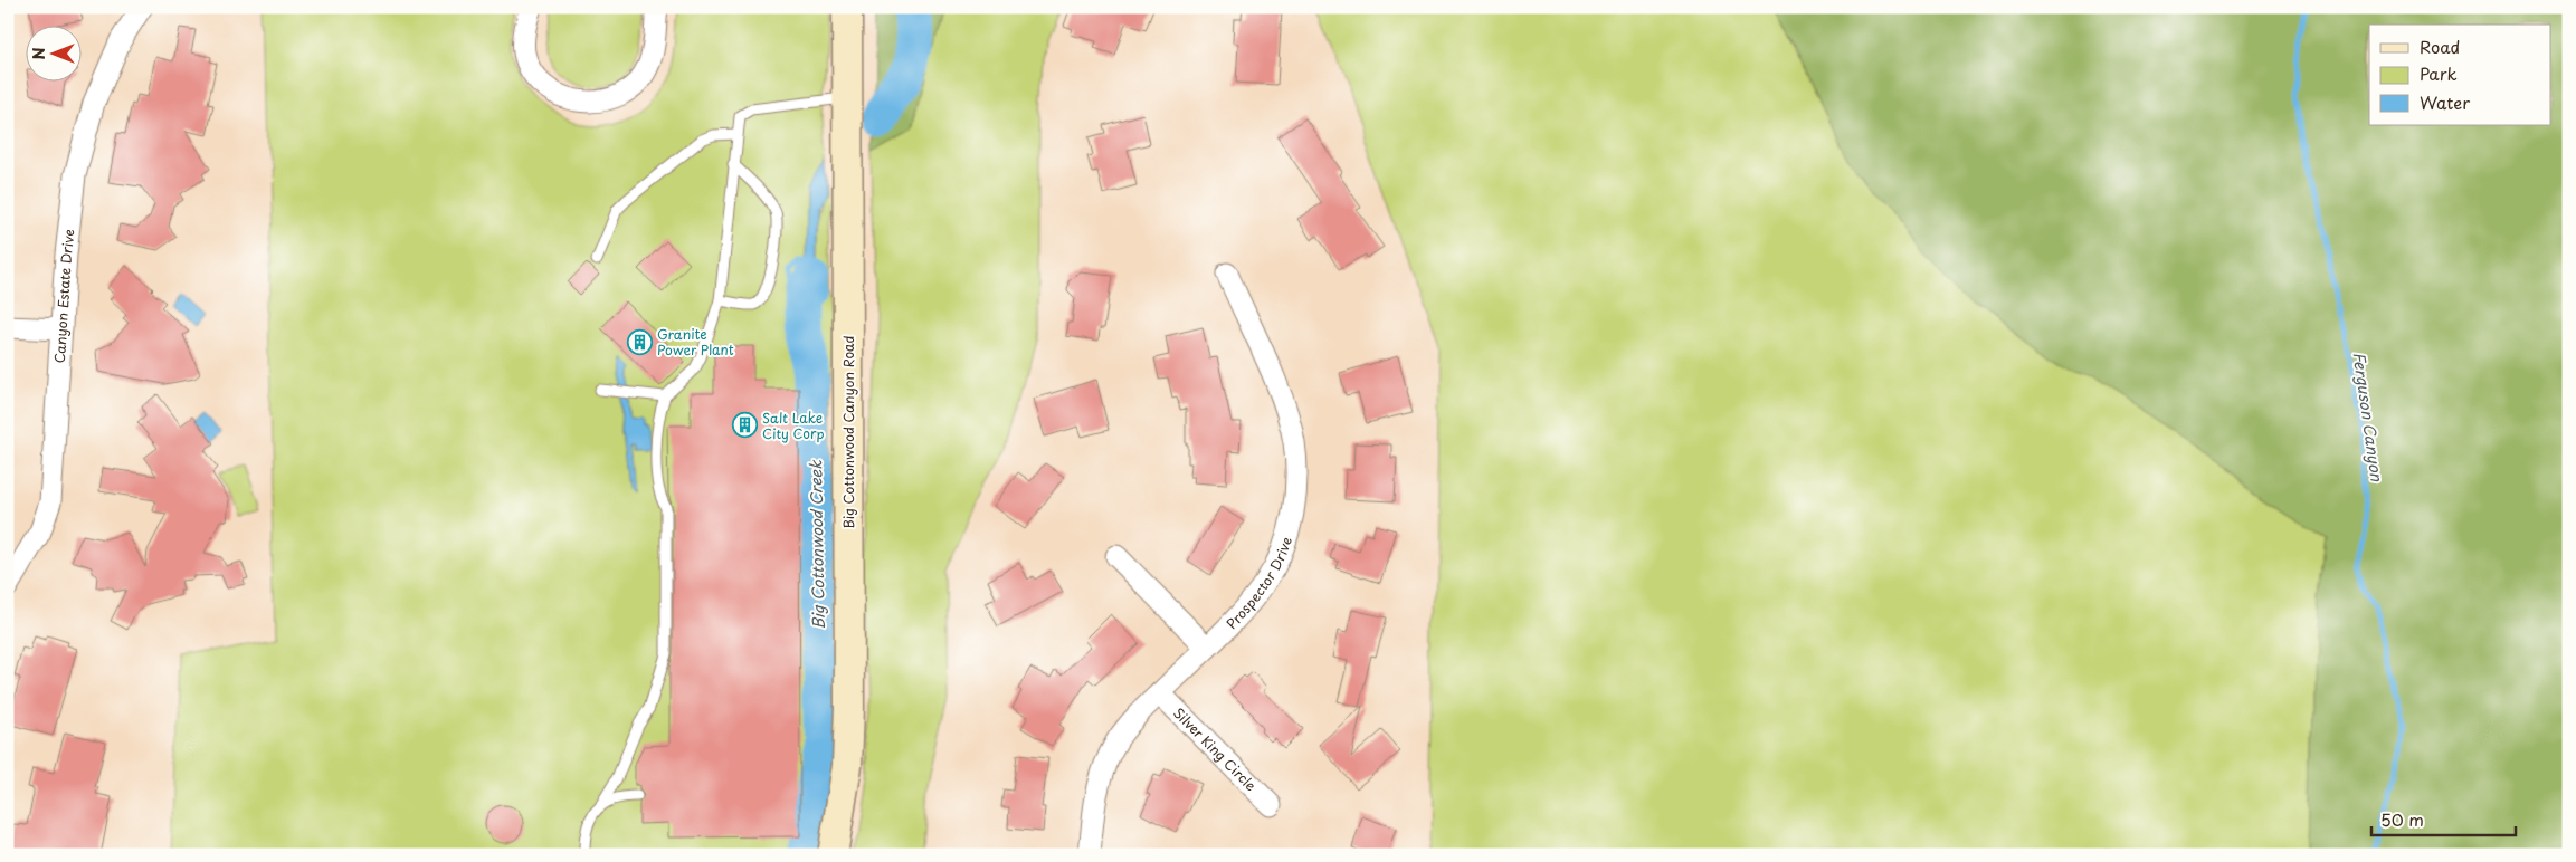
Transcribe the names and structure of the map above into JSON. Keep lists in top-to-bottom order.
{
  "streets": {
    "main road": ["Big Cottonwood Canyon Road"],
    "street": ["Canyon Estate Drive", "Prospector Drive", "Silver King Circle"]
  },
  "crossings": [
    ["Prospector Drive", "Silver King Circle"]
  ],
  "water": ["Ferguson Canyon", "Big Cottonwood Creek"],
  "places": {
    "building": ["Granite Power Plant", "Salt Lake City Corp"]
  },
  "legend": ["Road", "Park", "Water"],
  "scale_bar": "50 m",
  "north": "left"
}
